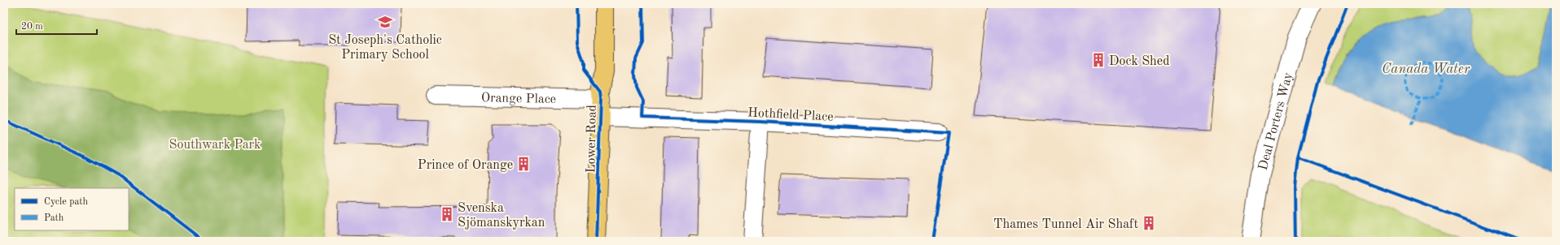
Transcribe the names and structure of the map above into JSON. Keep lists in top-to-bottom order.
{
  "streets": {
    "main road": ["Lower Road"],
    "street": ["Orange Place", "Hothfield Place", "Deal Porters Way"]
  },
  "crossings": [
    ["Orange Place", "Lower Road"],
    ["Hothfield Place", "Lower Road"]
  ],
  "water": ["Canada Water"],
  "parks": ["Southwark Park"],
  "places": {
    "school or university": ["St Joseph's Catholic Primary School"],
    "building": [
      "Dock Shed",
      "Prince of Orange",
      "Svenska Sjömanskyrkan",
      "Thames Tunnel Air Shaft"
    ]
  },
  "legend": ["Cycle path", "Path"],
  "scale_bar": "20 m"
}
